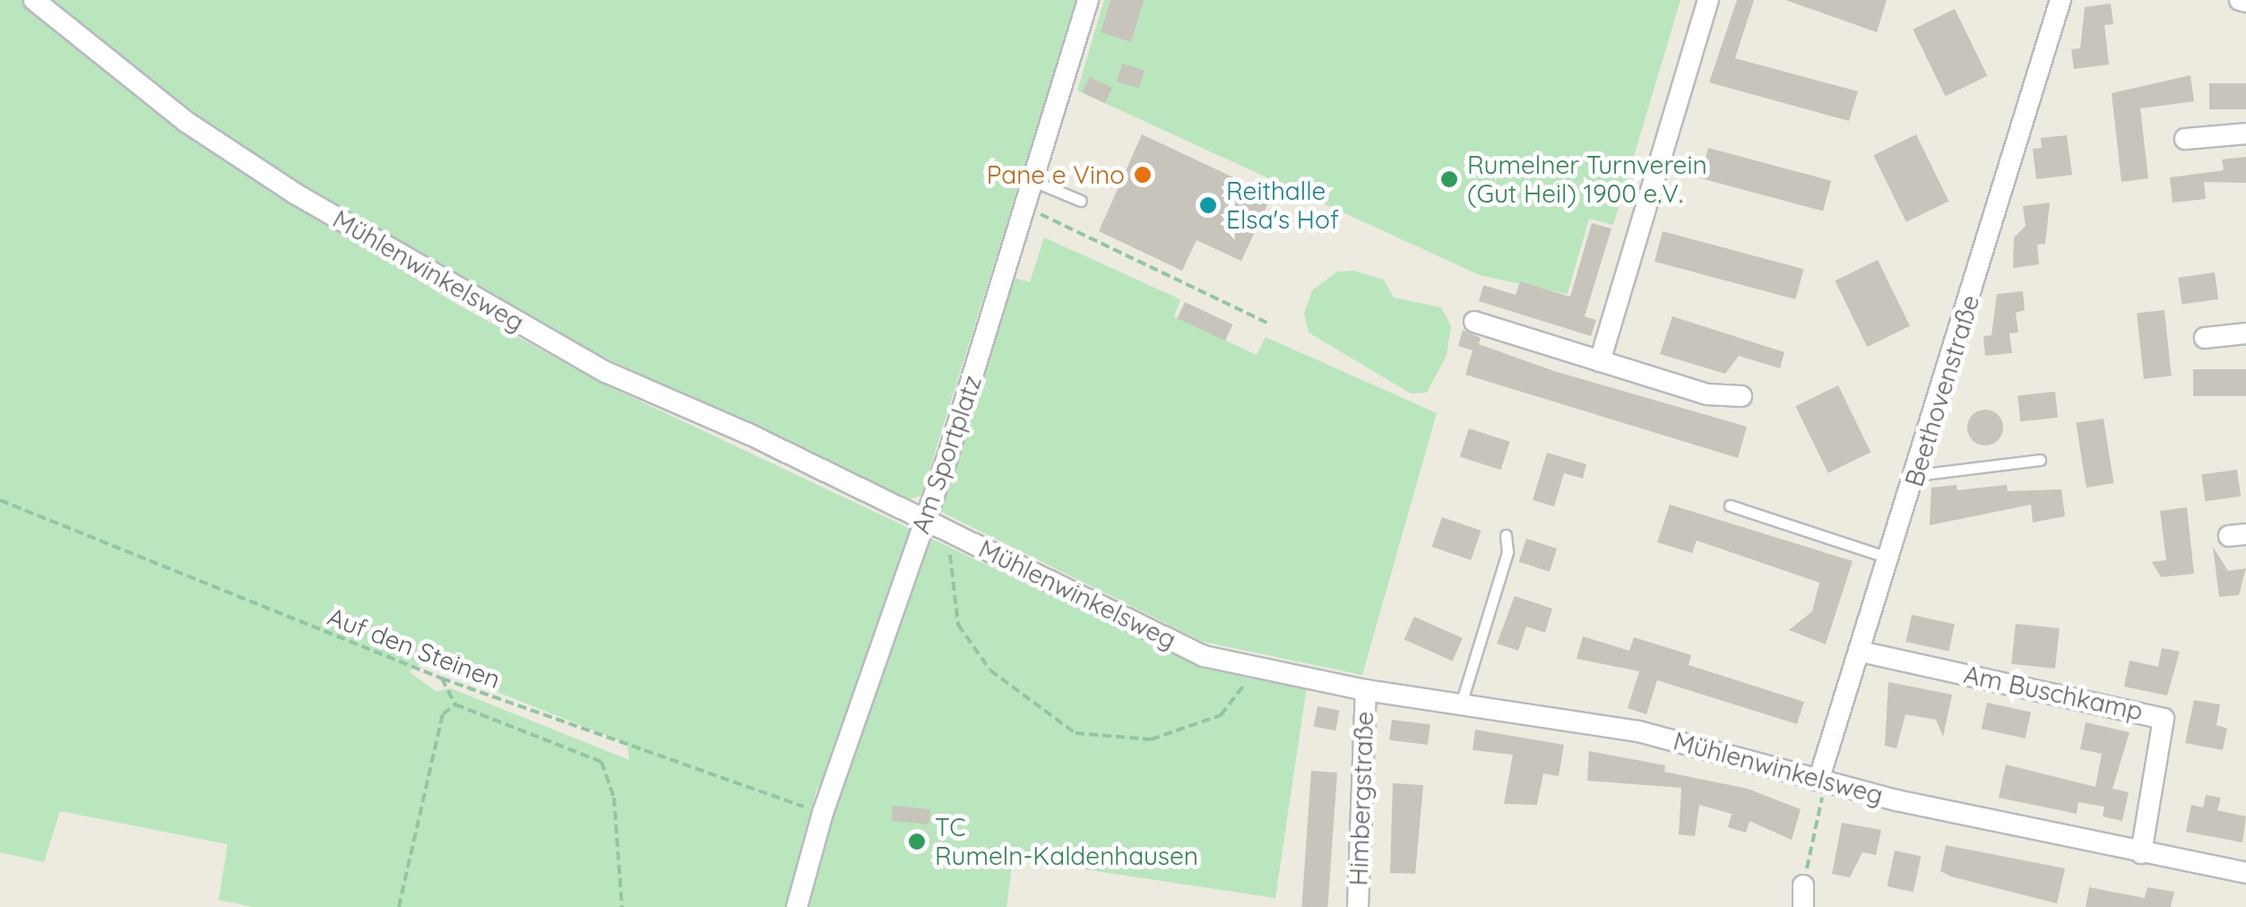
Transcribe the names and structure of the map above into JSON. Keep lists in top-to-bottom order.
{
  "streets": {
    "street": [
      "Mühlenwinkelsweg",
      "Beethovenstraße",
      "Am Sportplatz",
      "Am Buschkamp",
      "Himbergstraße"
    ],
    "path": ["Auf den Steinen"]
  },
  "crossings": [
    ["Mühlenwinkelsweg", "Beethovenstraße"],
    ["Mühlenwinkelsweg", "Am Sportplatz"],
    ["Mühlenwinkelsweg", "Am Buschkamp"],
    ["Mühlenwinkelsweg", "Himbergstraße"],
    ["Beethovenstraße", "Am Buschkamp"],
    ["Am Sportplatz", "Auf den Steinen"]
  ],
  "places": [
    "Pane e Vino",
    "Rumelner Turnverein (Gut Heil) 1900 e.V.",
    "Reithalle Elsa's Hof",
    "TC Rumeln-Kaldenhausen"
  ]
}
